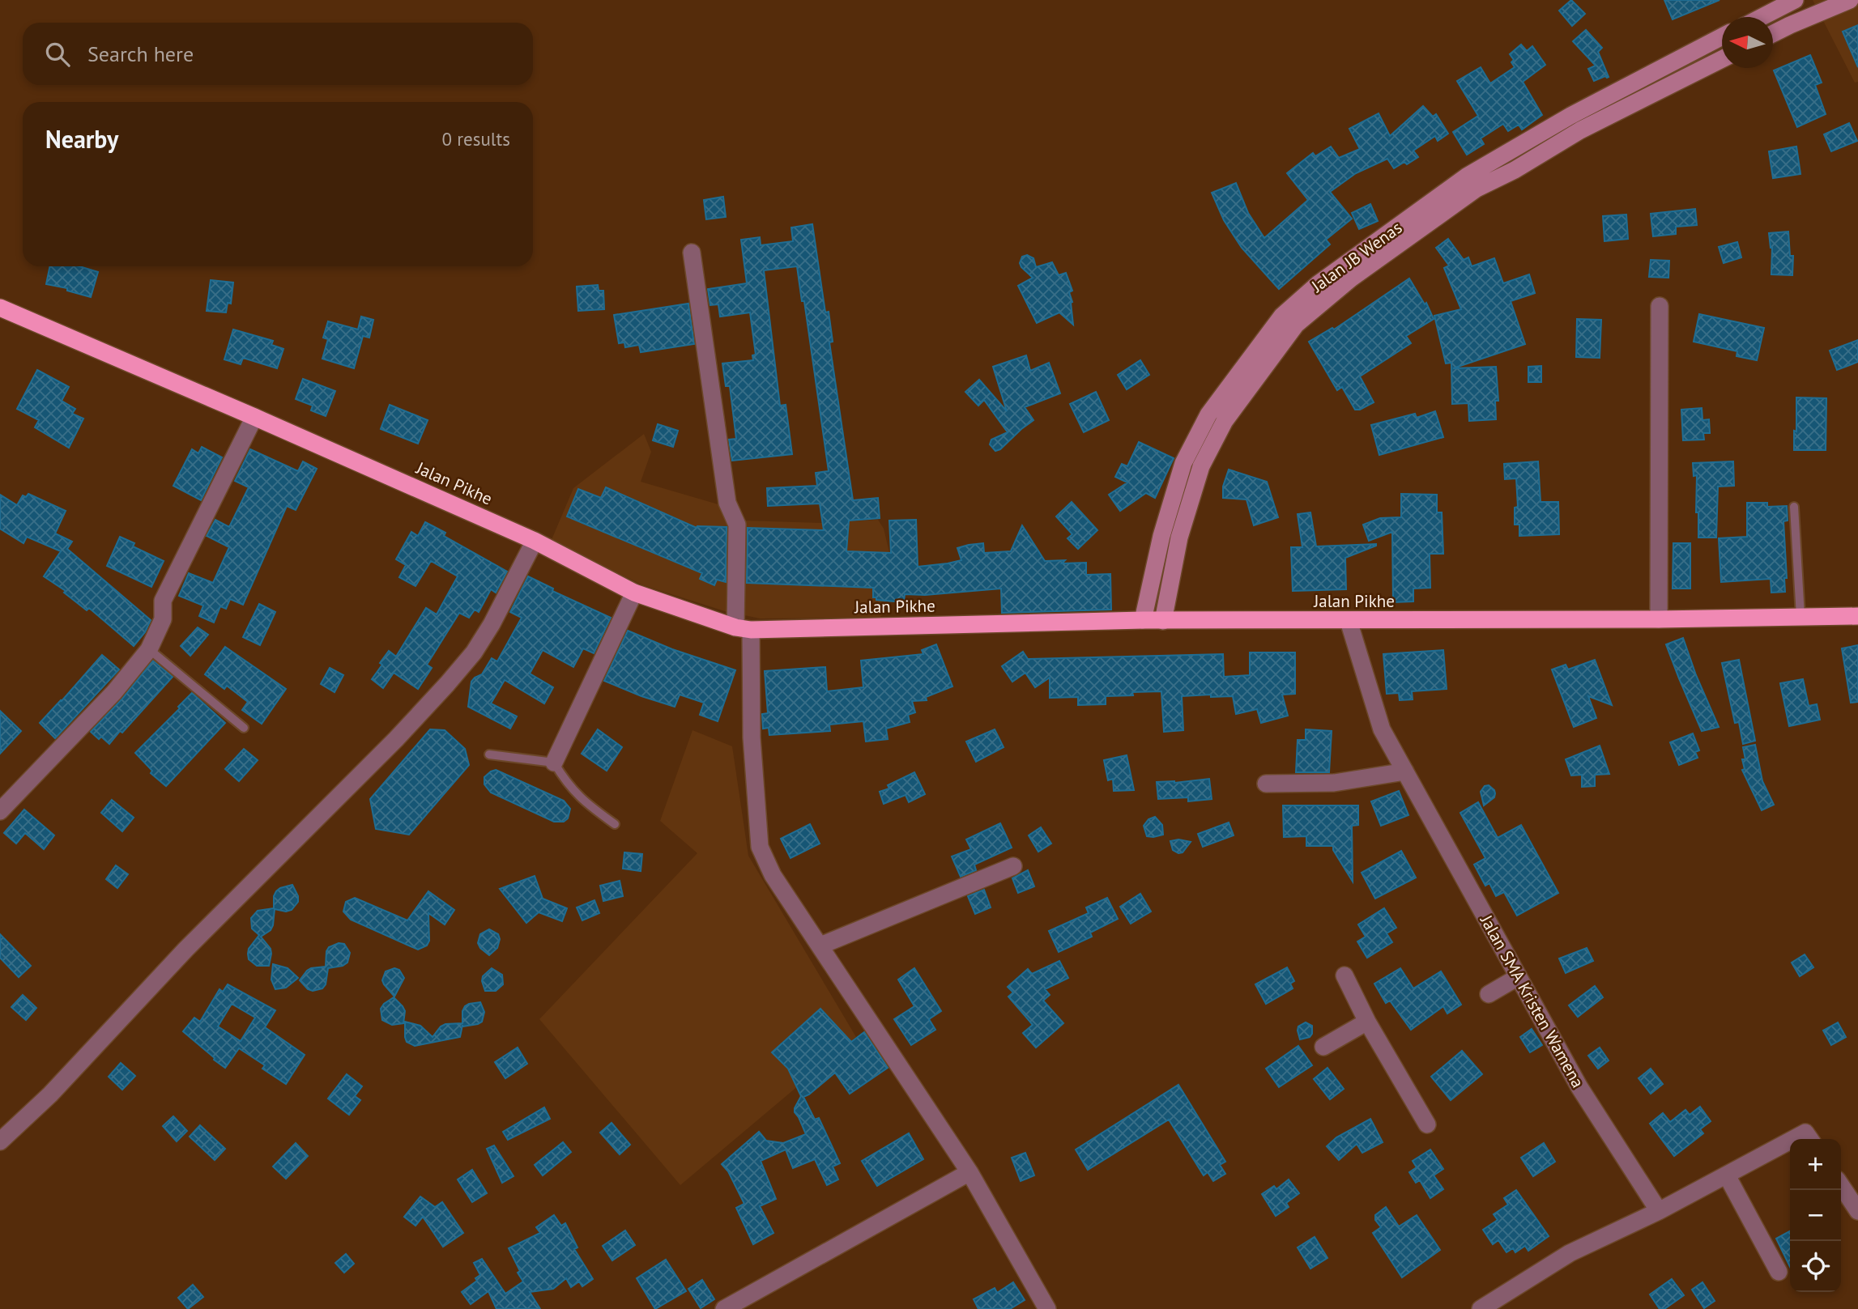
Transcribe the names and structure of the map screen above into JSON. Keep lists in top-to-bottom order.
{
  "streets": {
    "highway": ["Jalan Pikhe"],
    "main road": ["Jalan JB Wenas"],
    "street": ["Jalan SMA Kristen Wamena"]
  },
  "crossings": [
    ["Jalan JB Wenas", "Jalan Pikhe"],
    ["Jalan Pikhe", "Jalan SMA Kristen Wamena"]
  ],
  "north": "left",
  "page": {
    "search": "Search here",
    "heading": ["Nearby", "0 results"],
    "map_buttons": ["+", "−"]
  }
}
